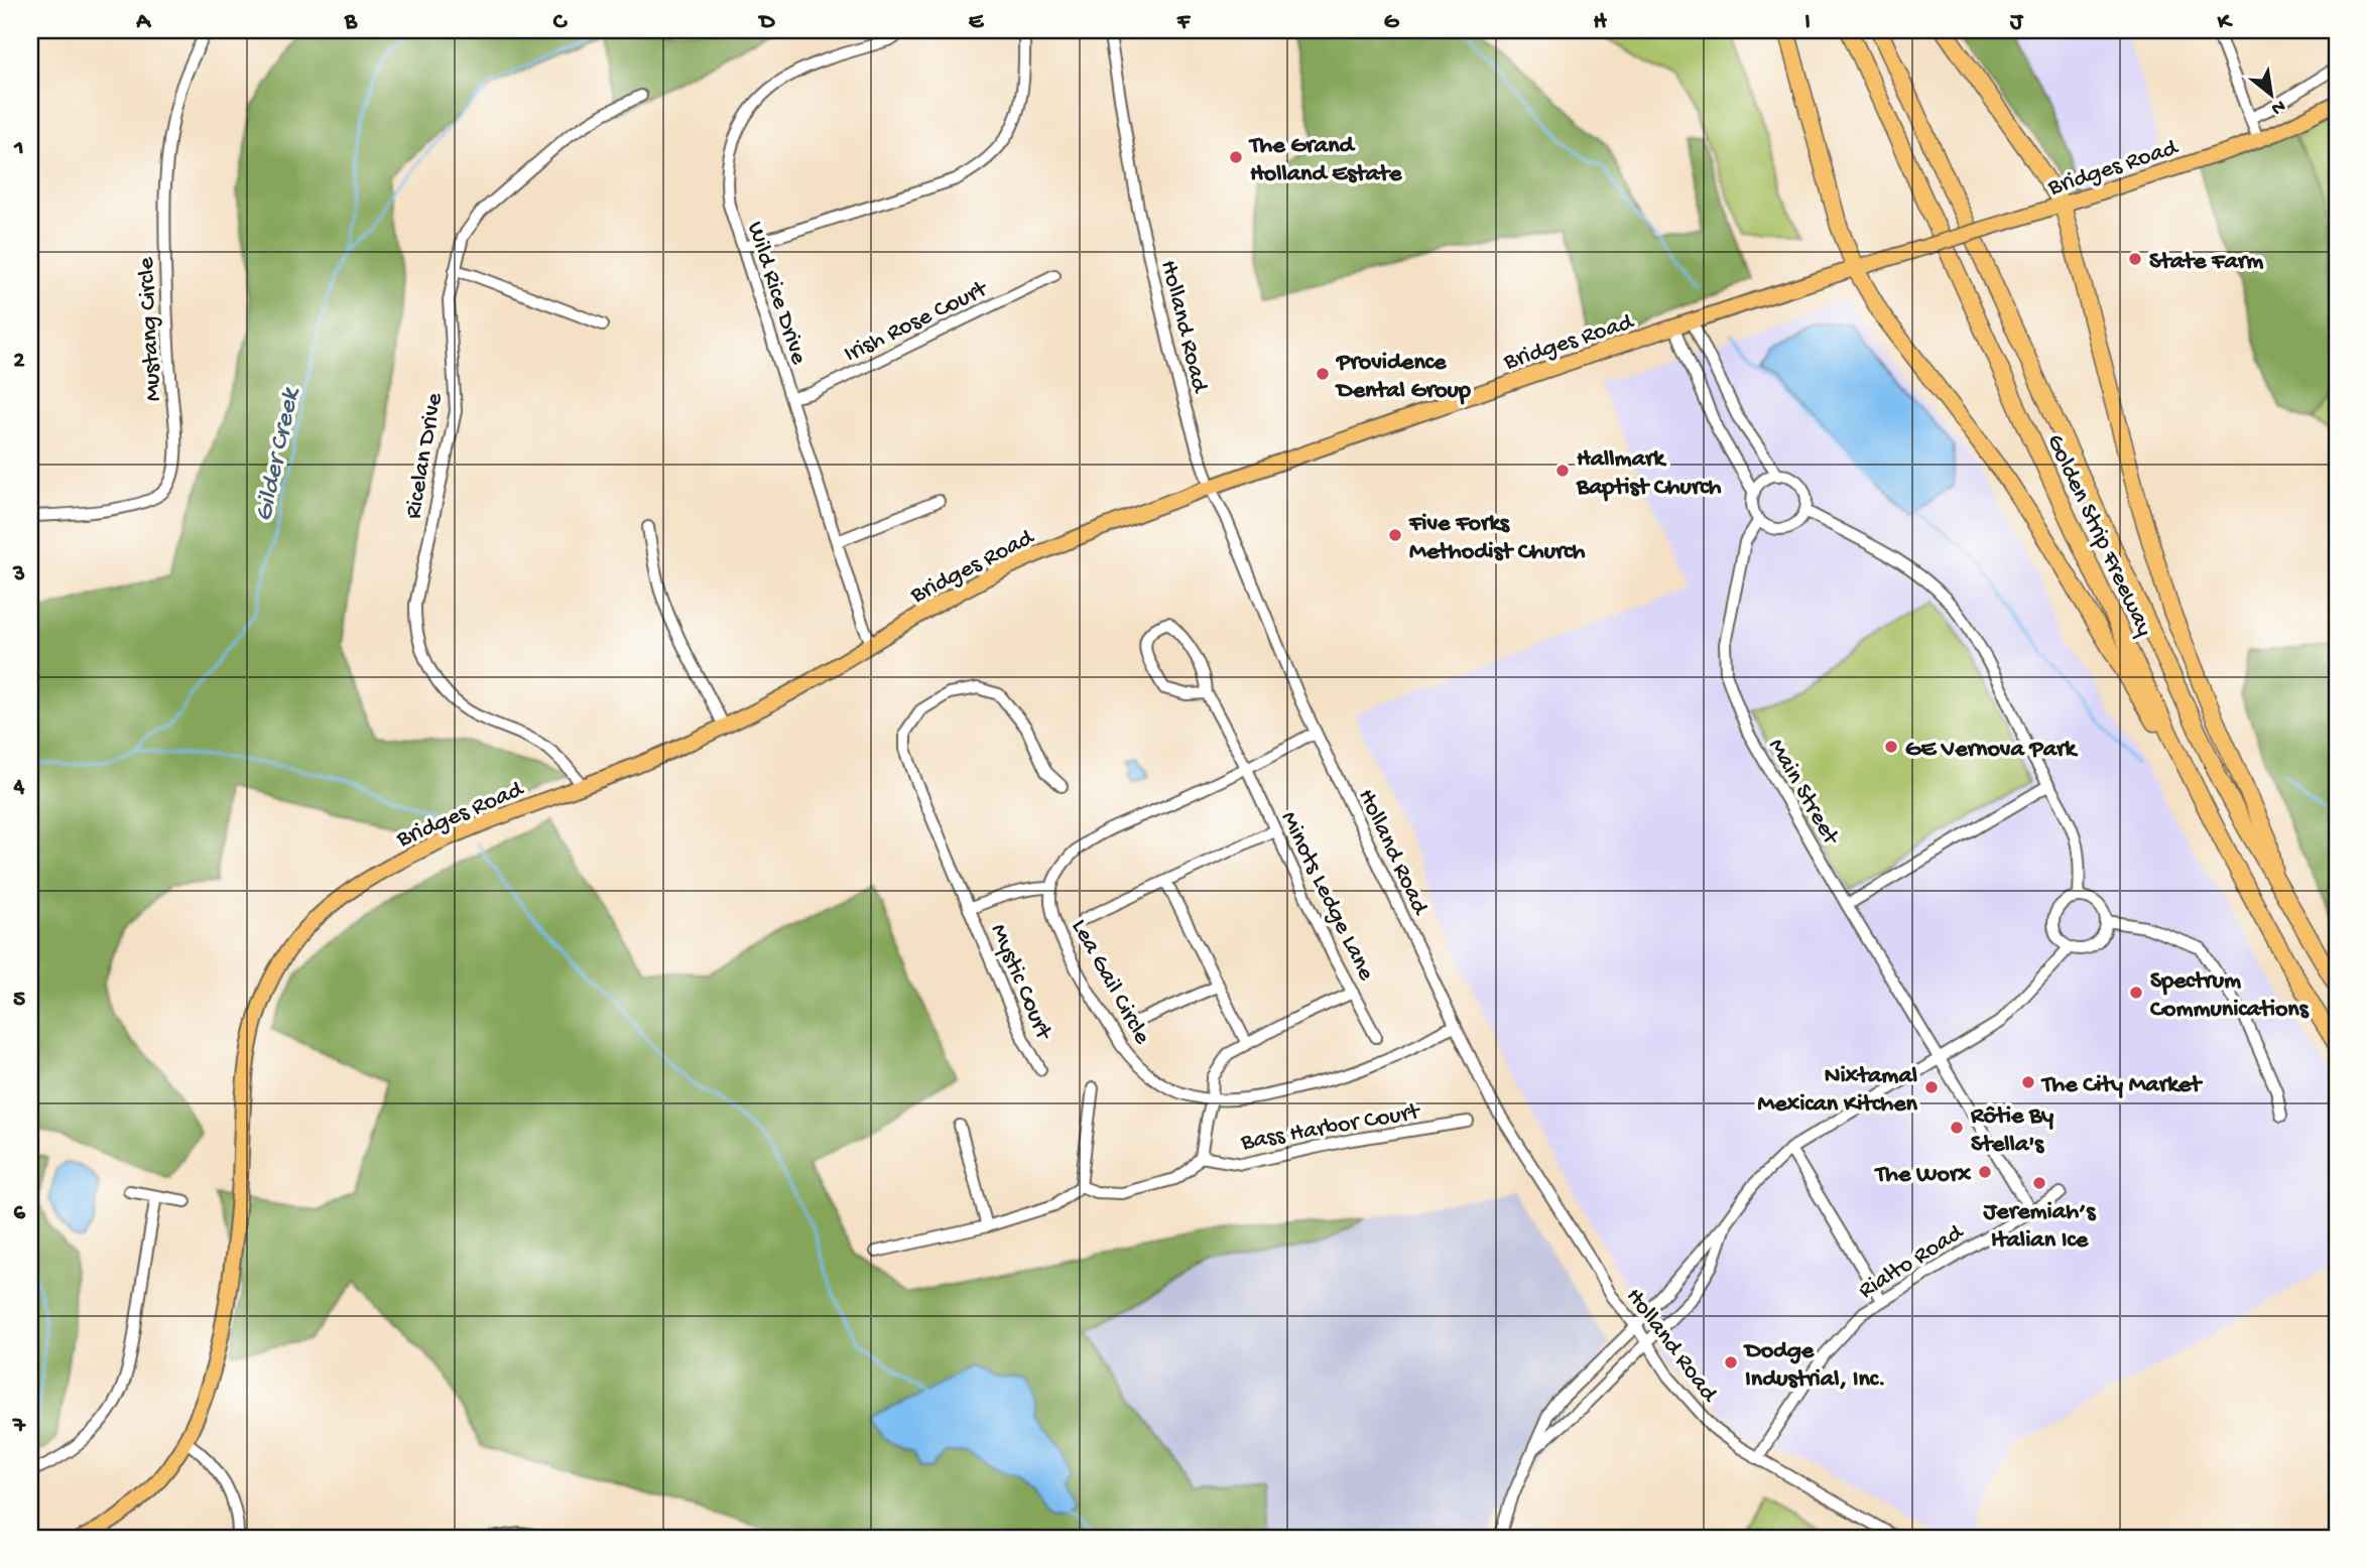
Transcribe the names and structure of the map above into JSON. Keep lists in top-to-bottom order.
{
  "streets": {
    "highway": ["Golden Strip Freeway"],
    "main road": ["Bridges Road"],
    "street": [
      "Wild Rice Drive",
      "Irish Rose Court",
      "Holland Road",
      "Mustang Circle",
      "Ricelan Drive",
      "Main Street",
      "Minots Ledge Lane",
      "Mystic Court",
      "Lea Gail Circle",
      "Bass Harbor Court",
      "Rialto Road"
    ]
  },
  "crossings": [
    ["Bridges Road", "Wild Rice Drive"],
    ["Bridges Road", "Holland Road"],
    ["Bridges Road", "Ricelan Drive"],
    ["Wild Rice Drive", "Irish Rose Court"],
    ["Holland Road", "Lea Gail Circle"],
    ["Holland Road", "Rialto Road"],
    ["Main Street", "Rialto Road"]
  ],
  "water": ["Gilder Creek"],
  "places": [
    "The Grand Holland Estate",
    "State Farm",
    "Providence Dental Group",
    "Hallmark Baptist Church",
    "Five Forks Methodist Church",
    "GE Vernova Park",
    "Spectrum Communications",
    "The City Market",
    "Nixtamal Mexican Kitchen",
    "Rôtie By Stella's",
    "The Worx",
    "Jeremiah’s Italian Ice",
    "Dodge Industrial, Inc."
  ],
  "north": "bottom right",
  "grid": {
    "columns": [
      "A",
      "B",
      "C",
      "D",
      "E",
      "F",
      "G",
      "H",
      "I",
      "J",
      "K"
    ],
    "rows": [
      "1",
      "2",
      "3",
      "4",
      "5",
      "6",
      "7"
    ]
  }
}
